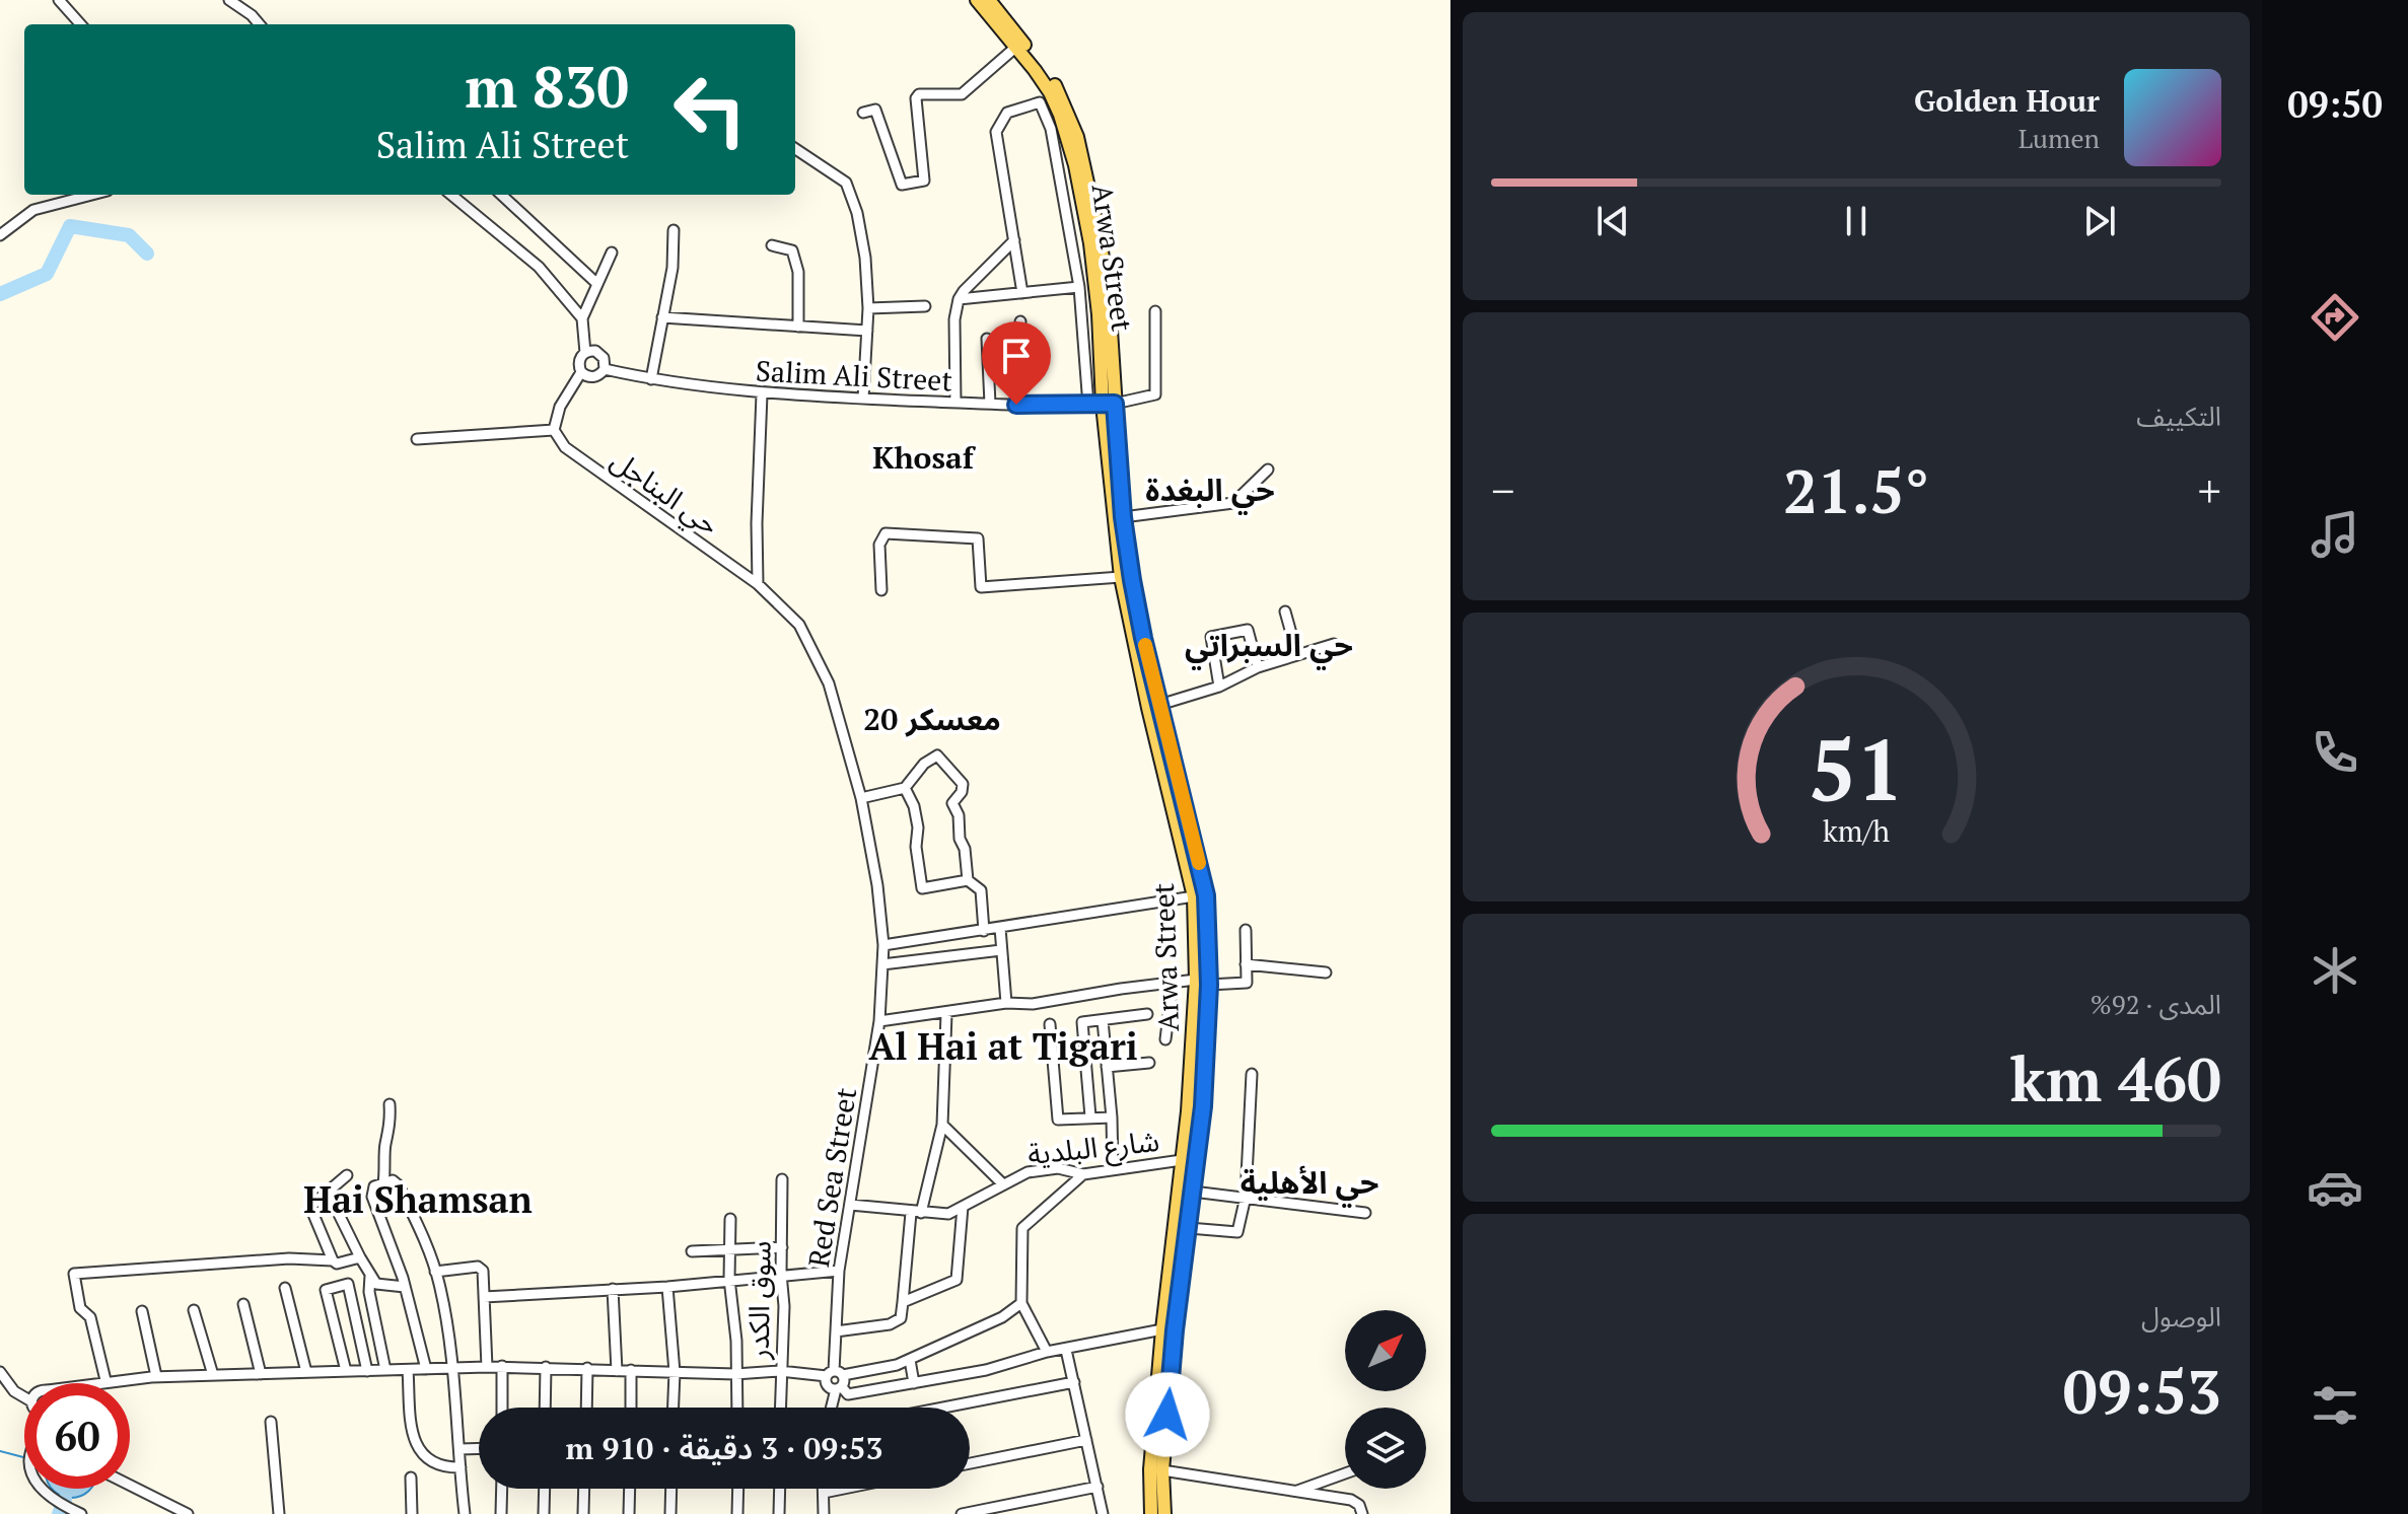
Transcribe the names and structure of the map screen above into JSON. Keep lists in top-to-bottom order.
{
  "streets": {
    "main road": ["Arwa Street"],
    "street": [
      "Salim Ali Street",
      "حي البناجل",
      "شارع البلدية",
      "Red Sea Street",
      "سوق الكدر"
    ]
  },
  "crossings": [
    ["Arwa Street", "Salim Ali Street"],
    ["Arwa Street", "شارع البلدية"],
    ["حي البناجل", "Red Sea Street"],
    ["شارع البلدية", "Red Sea Street"]
  ],
  "districts": [
    "Khosaf",
    "حي البغدة",
    "حي السبراتي",
    "معسكر 20",
    "Al Hai at Tigari",
    "حي الأهلية",
    "Hai Shamsan"
  ],
  "north": "top right",
  "page": {
    "tabs": "09:50",
    "turn": ["830 m", "Salim Ali Street"],
    "song": ["Golden Hour", "Lumen"],
    "tile": [
      "التكييف",
      ["المدى · 92%", "460 km"],
      ["الوصول", "09:53"]
    ],
    "heat": ["−", "21.5°", "+"],
    "limit": "60",
    "trip": "09:53 · 3 دقيقة · 910 m",
    "gauge": ["51", "km/h"]
  }
}
